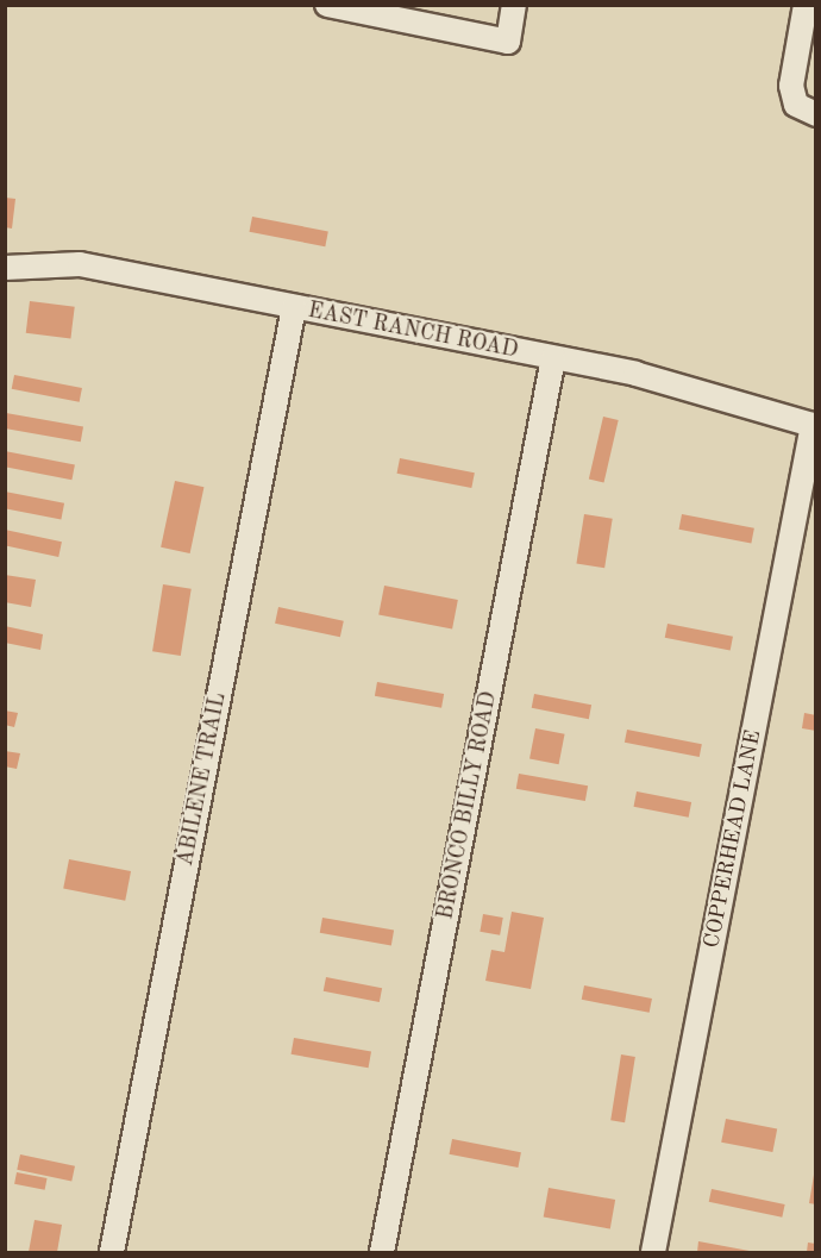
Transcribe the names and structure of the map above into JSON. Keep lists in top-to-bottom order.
{
  "streets": {
    "street": [
      "EAST RANCH ROAD",
      "ABILENE TRAIL",
      "BRONCO BILLY ROAD",
      "COPPERHEAD LANE"
    ]
  },
  "crossings": [
    ["EAST RANCH ROAD", "ABILENE TRAIL"],
    ["EAST RANCH ROAD", "BRONCO BILLY ROAD"],
    ["EAST RANCH ROAD", "COPPERHEAD LANE"]
  ]
}
